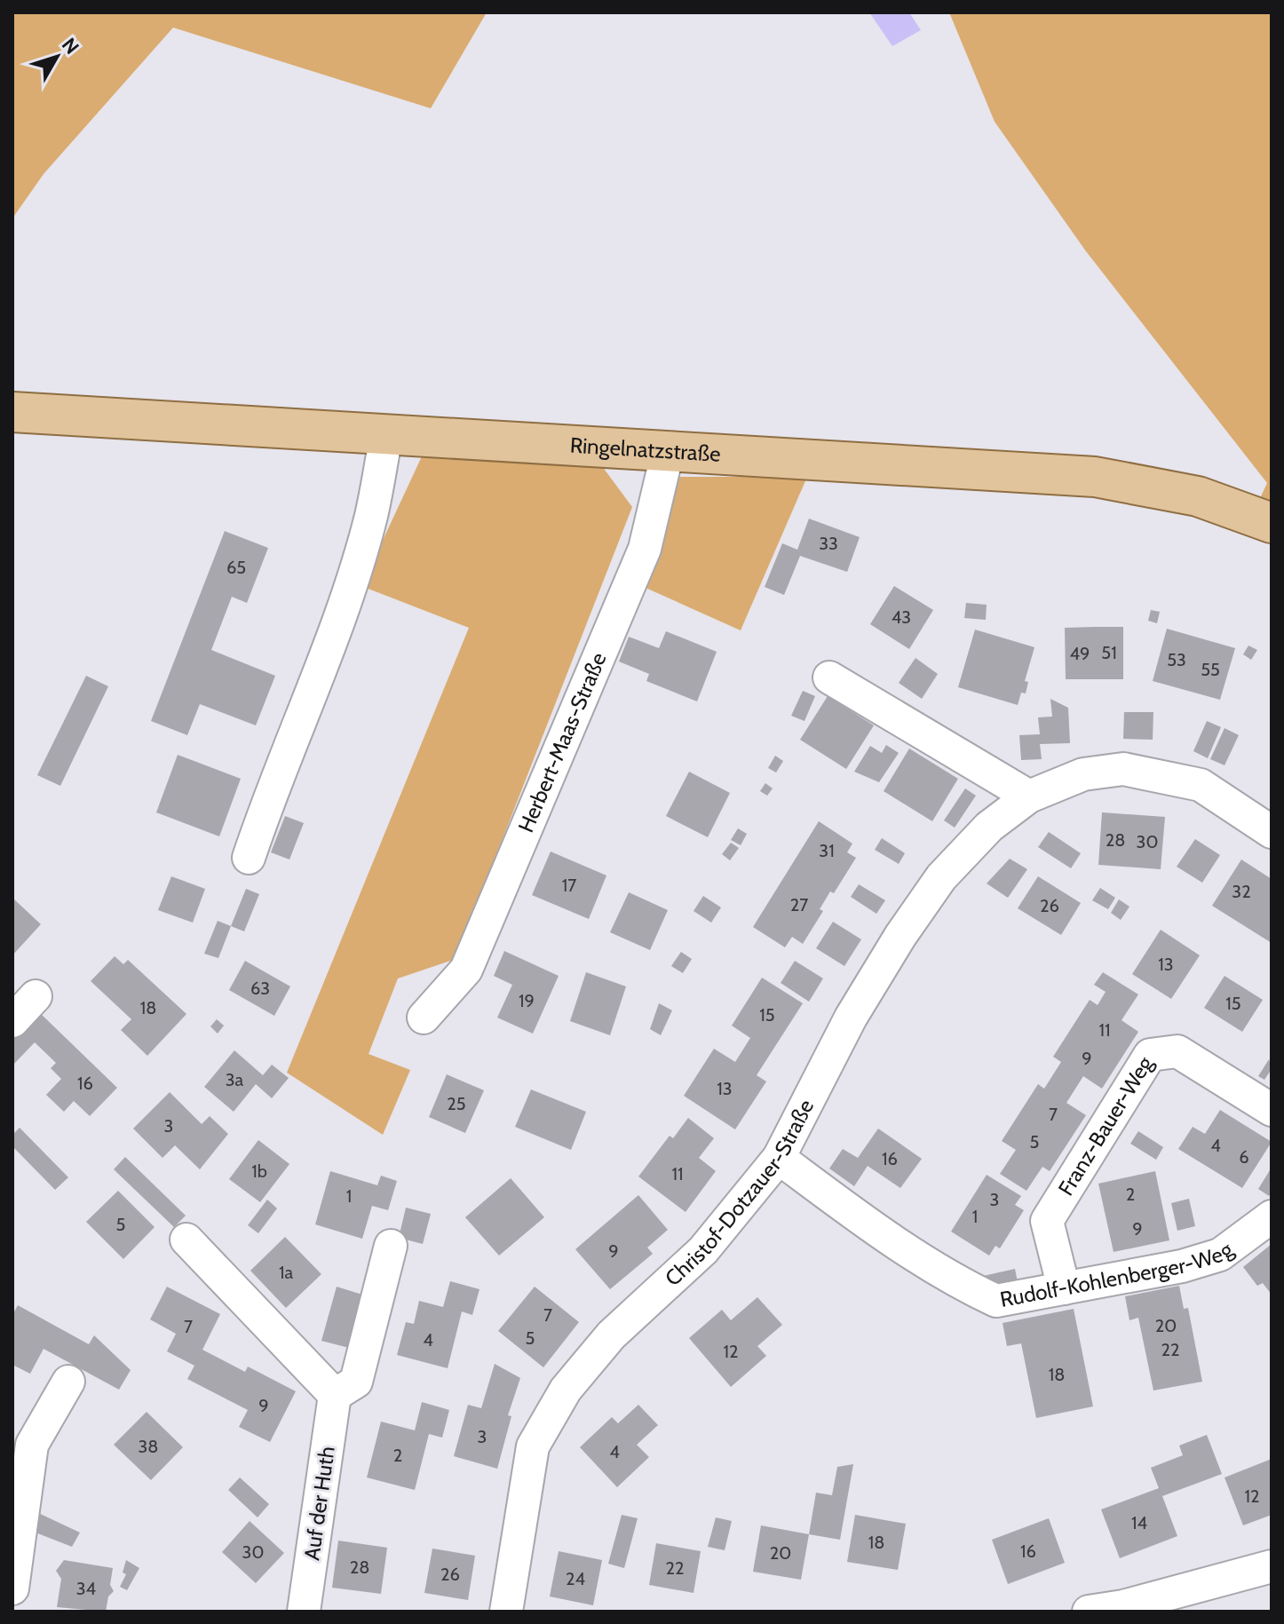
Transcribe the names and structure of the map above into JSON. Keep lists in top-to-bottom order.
{
  "streets": {
    "main road": ["Ringelnatzstraße"],
    "street": [
      "Herbert-Maas-Straße",
      "Franz-Bauer-Weg",
      "Christof-Dotzauer-Straße",
      "Rudolf-Kohlenberger-Weg",
      "Auf der Huth"
    ]
  },
  "crossings": [
    ["Ringelnatzstraße", "Herbert-Maas-Straße"],
    ["Franz-Bauer-Weg", "Rudolf-Kohlenberger-Weg"],
    ["Christof-Dotzauer-Straße", "Rudolf-Kohlenberger-Weg"]
  ],
  "house_numbers": [
    "33",
    "65",
    "43",
    "51",
    "49",
    "53",
    "55",
    "28",
    "30",
    "31",
    "17",
    "32",
    "27",
    "26",
    "13",
    "63",
    "19",
    "15",
    "18",
    "15",
    "11",
    "9",
    "3a",
    "16",
    "13",
    "25",
    "7",
    "3",
    "5",
    "4",
    "6",
    "16",
    "1b",
    "11",
    "2",
    "1",
    "3",
    "1",
    "5",
    "9",
    "9",
    "1a",
    "7",
    "20",
    "7",
    "5",
    "4",
    "22",
    "12",
    "18",
    "9",
    "3",
    "38",
    "4",
    "2",
    "12",
    "14",
    "18",
    "16",
    "30",
    "20",
    "28",
    "22",
    "26",
    "24",
    "34"
  ],
  "north": "top right"
}
